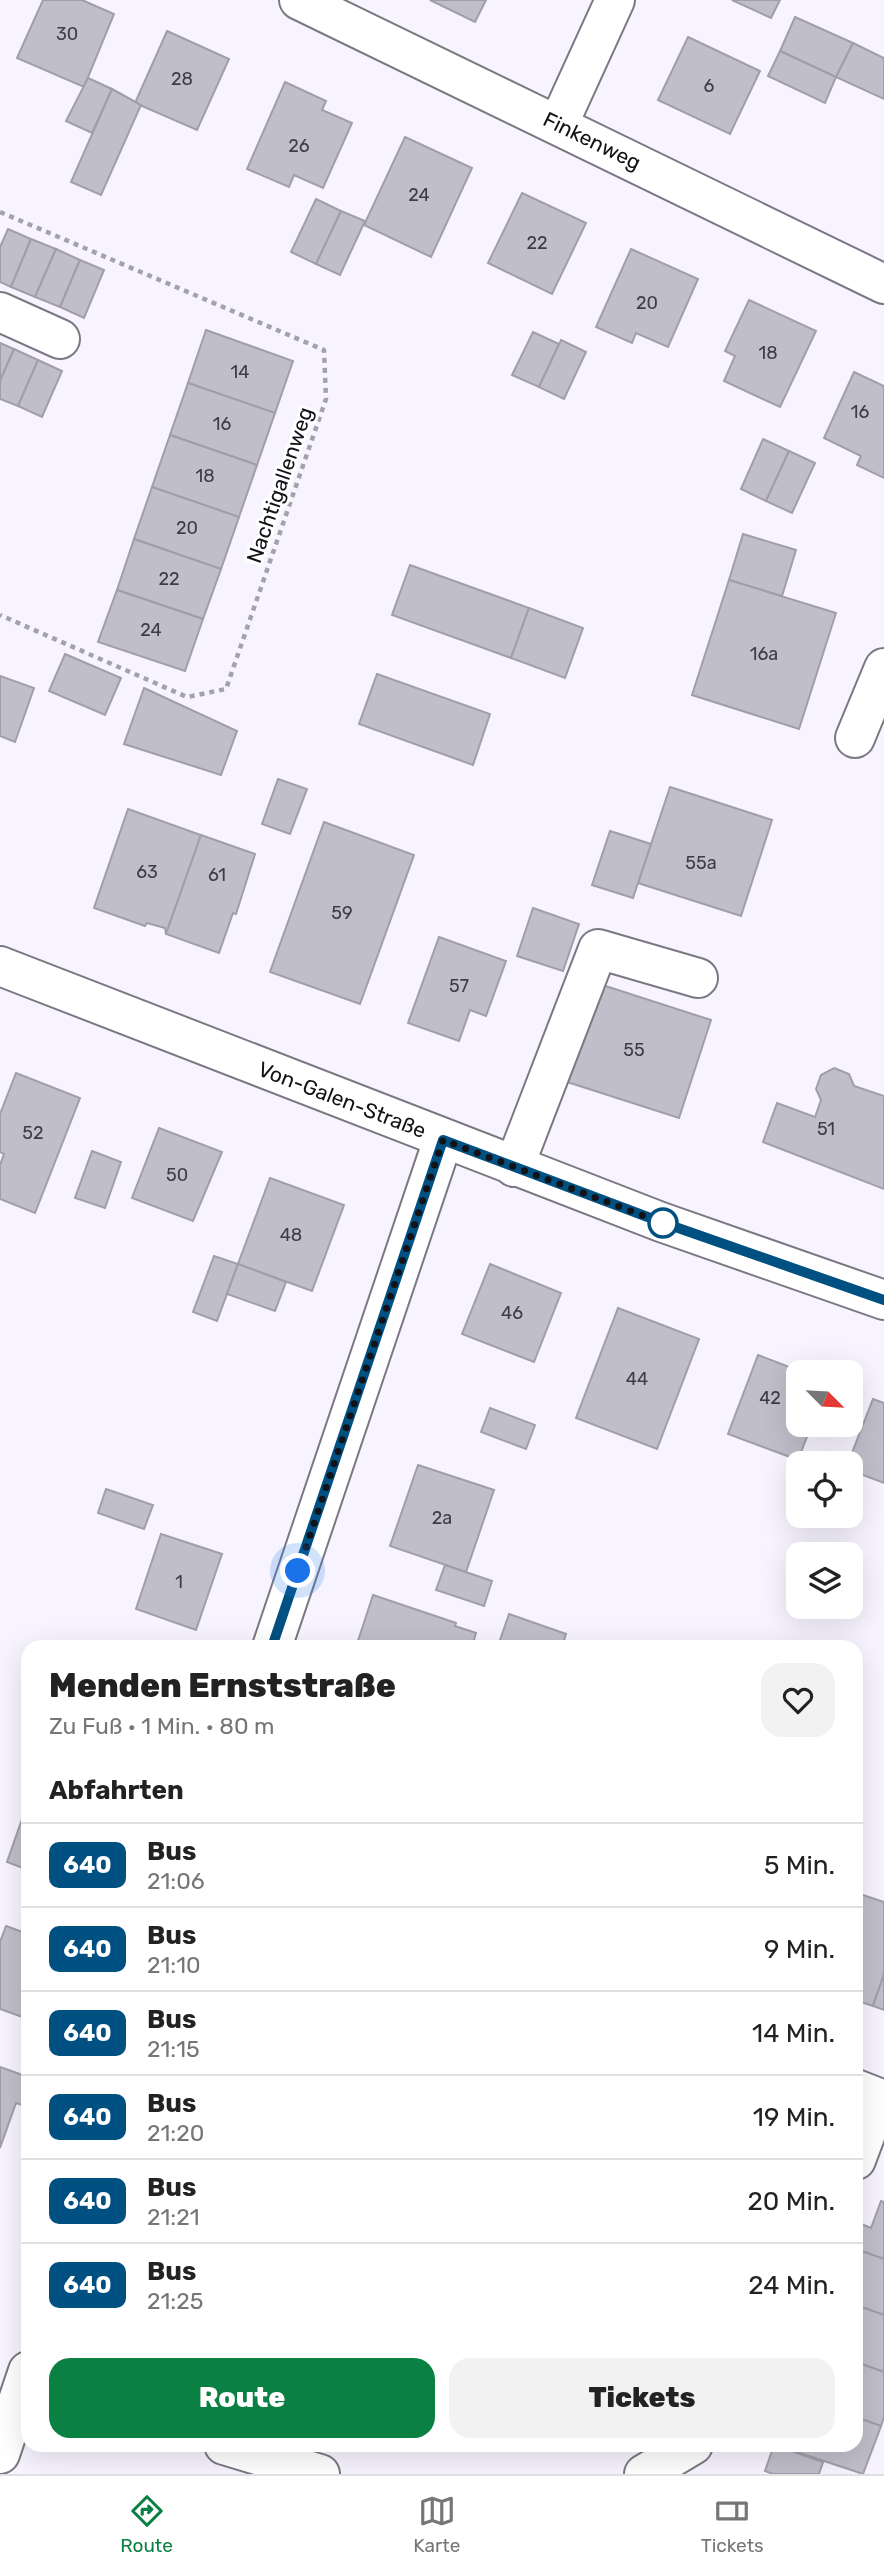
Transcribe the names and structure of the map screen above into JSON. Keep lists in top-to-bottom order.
{
  "streets": {
    "street": ["Finkenweg", "Von-Galen-Straße"],
    "path": ["Nachtigallenweg"]
  },
  "lines": ["bus line 640"],
  "house_numbers": [
    "30",
    "28",
    "6",
    "26",
    "24",
    "22",
    "20",
    "18",
    "14",
    "16",
    "16",
    "18",
    "20",
    "22",
    "24",
    "16a",
    "55a",
    "63",
    "61",
    "59",
    "57",
    "55",
    "51",
    "52",
    "50",
    "48",
    "46",
    "44",
    "42",
    "2a",
    "1"
  ],
  "north": "bottom right",
  "page": {
    "heading": [
      ["Menden Ernststraße", "Zu Fuß · 1 Min. · 80 m"],
      "Abfahrten"
    ],
    "list": [
      {
        "mark": "640",
        "name": "Bus",
        "note": "21:06",
        "value": "5 Min."
      },
      {
        "mark": "640",
        "name": "Bus",
        "note": "21:10",
        "value": "9 Min."
      },
      {
        "mark": "640",
        "name": "Bus",
        "note": "21:15",
        "value": "14 Min."
      },
      {
        "mark": "640",
        "name": "Bus",
        "note": "21:20",
        "value": "19 Min."
      },
      {
        "mark": "640",
        "name": "Bus",
        "note": "21:21",
        "value": "20 Min."
      },
      {
        "mark": "640",
        "name": "Bus",
        "note": "21:25",
        "value": "24 Min."
      }
    ],
    "buttons": ["Route", "Tickets"],
    "tabs": ["Route", "Karte", "Tickets"]
  }
}
